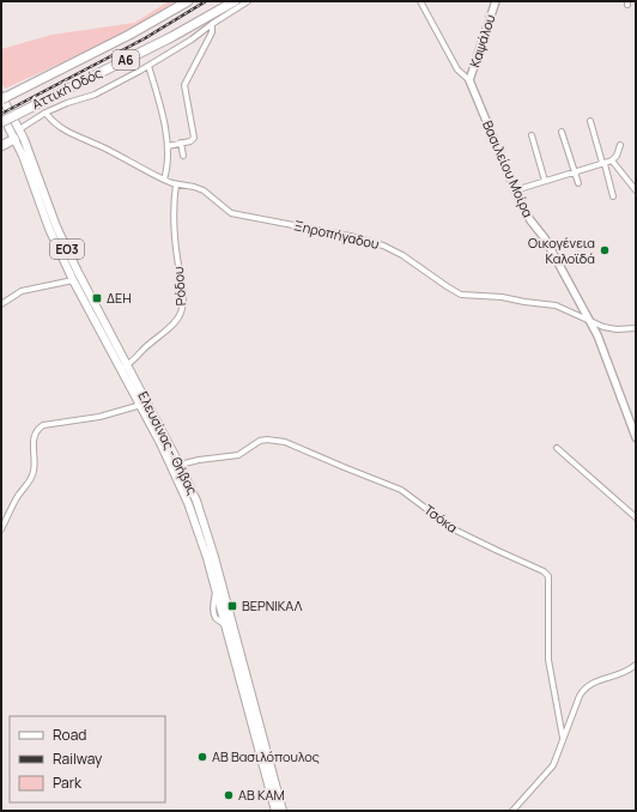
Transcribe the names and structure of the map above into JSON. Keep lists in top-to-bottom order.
{
  "streets": {
    "highway": ["Α6", "Αττική Οδός"],
    "main road": ["ΕΟ3", "Ελευσίνας - Θήβας"],
    "street": [
      "Καψάλου",
      "Βασιλείου Μοίρα",
      "Ξηροπήγαδου",
      "Ρόδου",
      "Τσόκα"
    ]
  },
  "crossings": [
    ["Καψάλου", "Βασιλείου Μοίρα"],
    ["Αττική Οδός", "Ελευσίνας - Θήβας"],
    ["Βασιλείου Μοίρα", "Ξηροπήγαδου"],
    ["Ξηροπήγαδου", "Ρόδου"],
    ["Ρόδου", "Ελευσίνας - Θήβας"],
    ["Ελευσίνας - Θήβας", "Τσόκα"]
  ],
  "places": {
    "other": ["Οικογένεια Καλοϊδά", "ΑΒ Βασιλόπουλος", "ΑΒ ΚΑΜ"],
    "transit": ["ΔΕΗ", "ΒΕΡΝΙΚΑΛ"]
  },
  "legend": ["Road", "Railway", "Park"]
}
